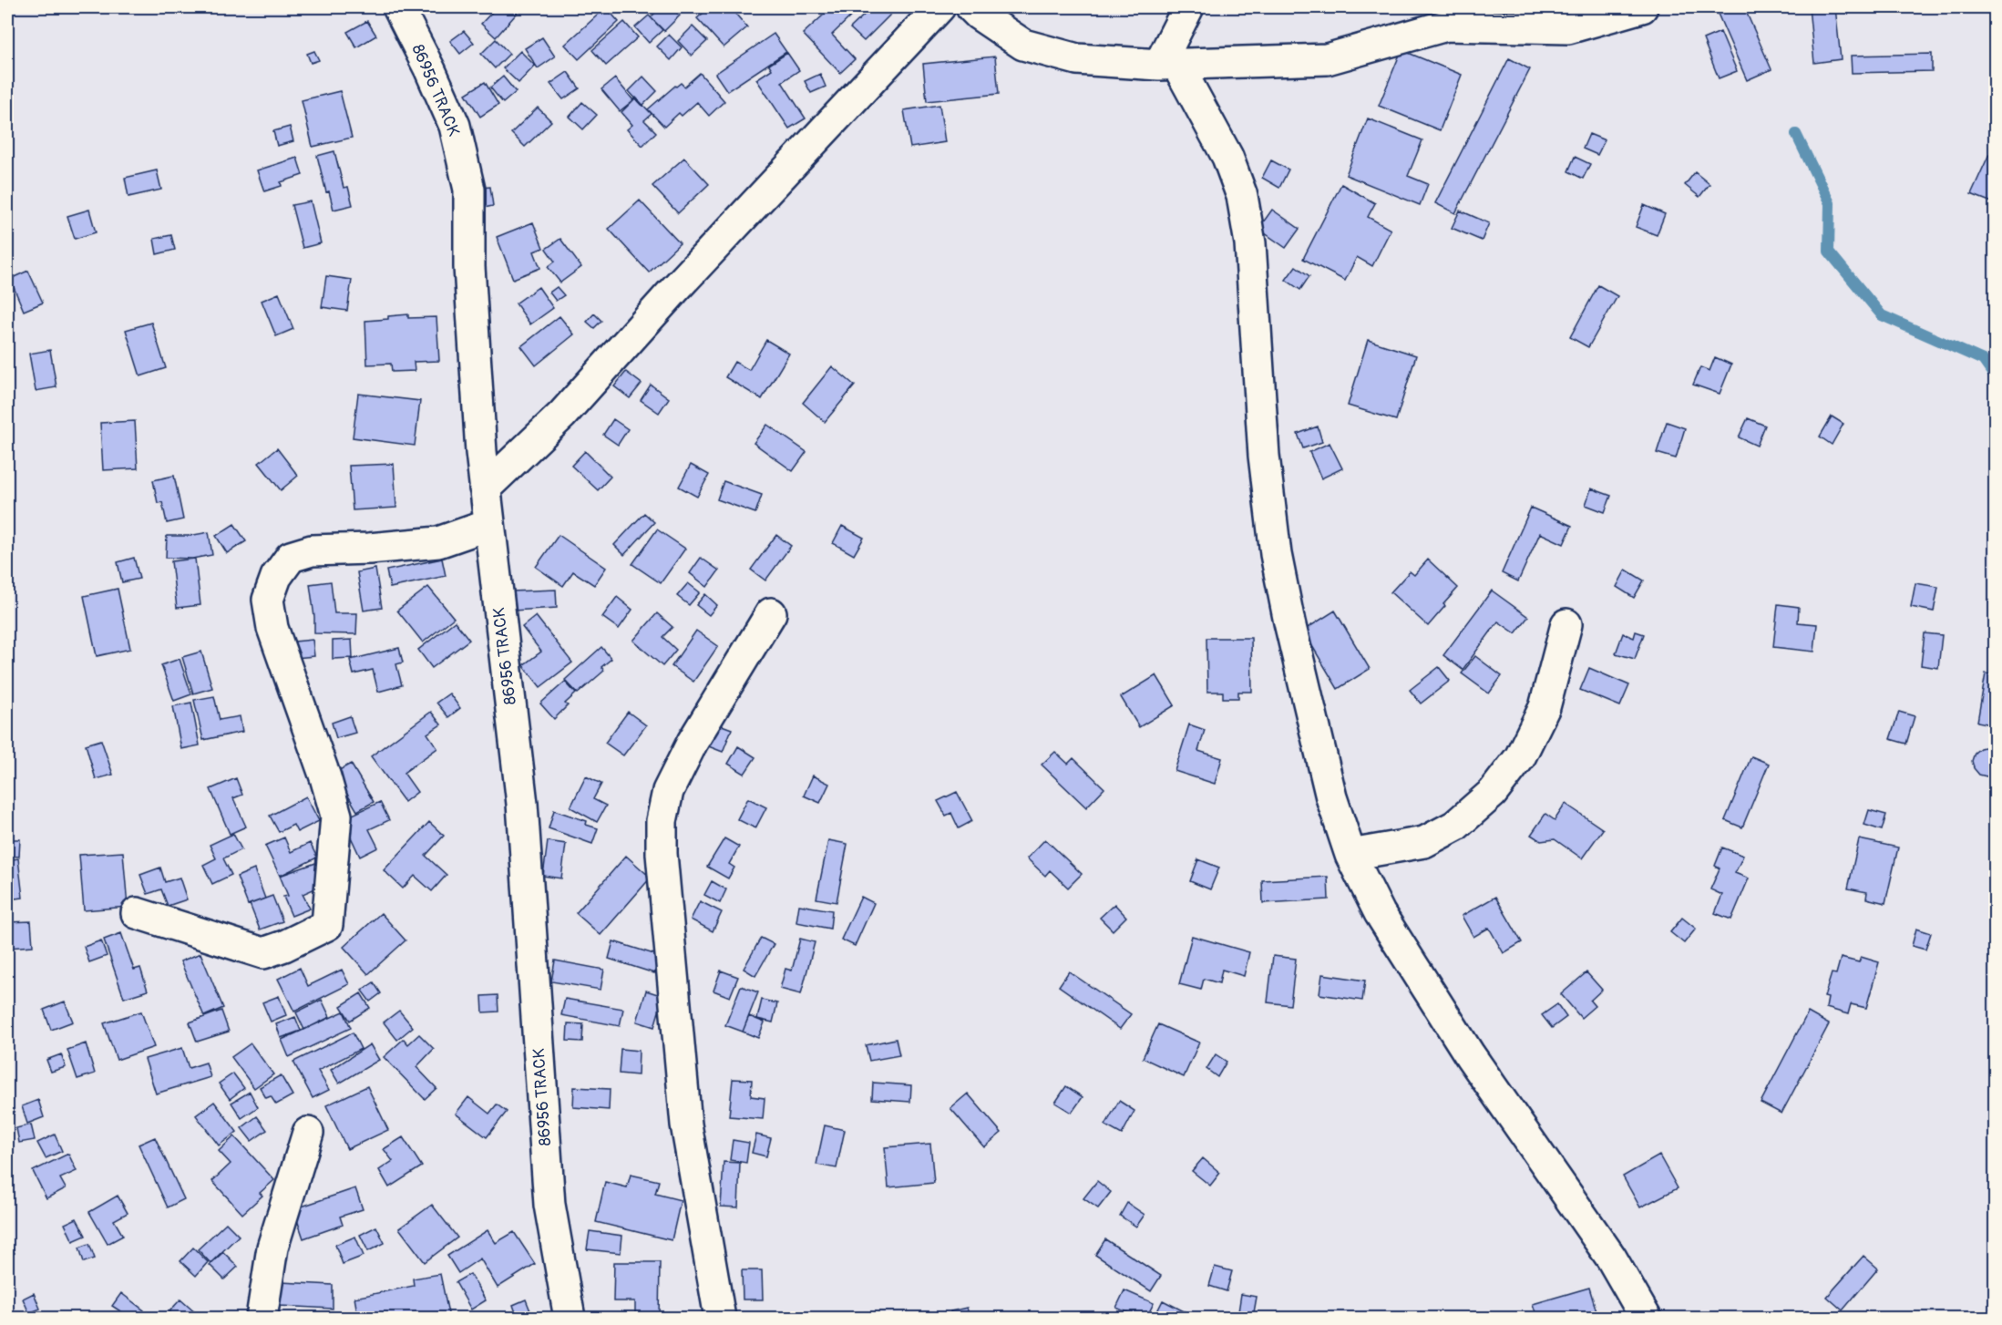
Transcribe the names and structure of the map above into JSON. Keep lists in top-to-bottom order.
{
  "streets": {
    "street": ["86956 TRACK"]
  }
}
